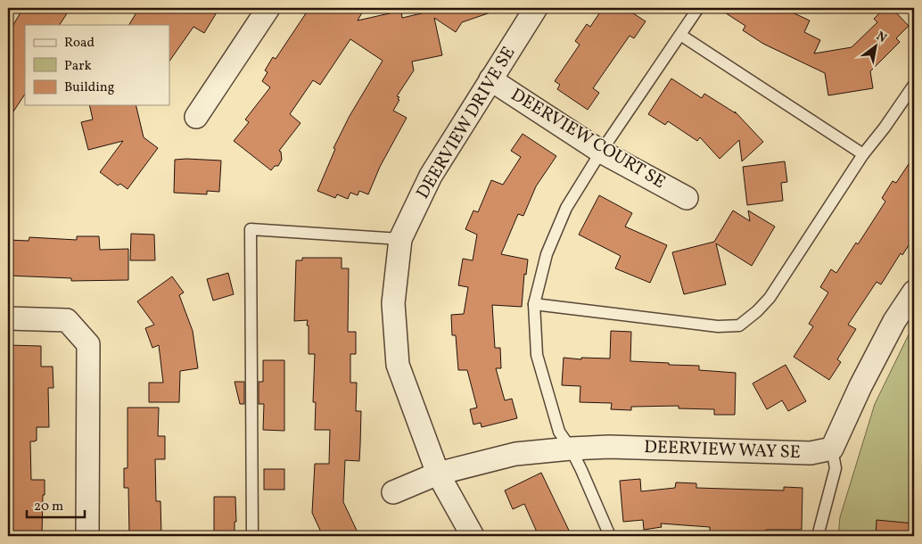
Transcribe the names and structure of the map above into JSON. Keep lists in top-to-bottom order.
{
  "streets": {
    "street": ["DEERVIEW DRIVE SE", "DEERVIEW COURT SE", "DEERVIEW WAY SE"]
  },
  "crossings": [
    ["DEERVIEW DRIVE SE", "DEERVIEW COURT SE"],
    ["DEERVIEW DRIVE SE", "DEERVIEW WAY SE"]
  ],
  "legend": ["Road", "Park", "Building"],
  "scale_bar": "20 m",
  "north": "top right"
}
